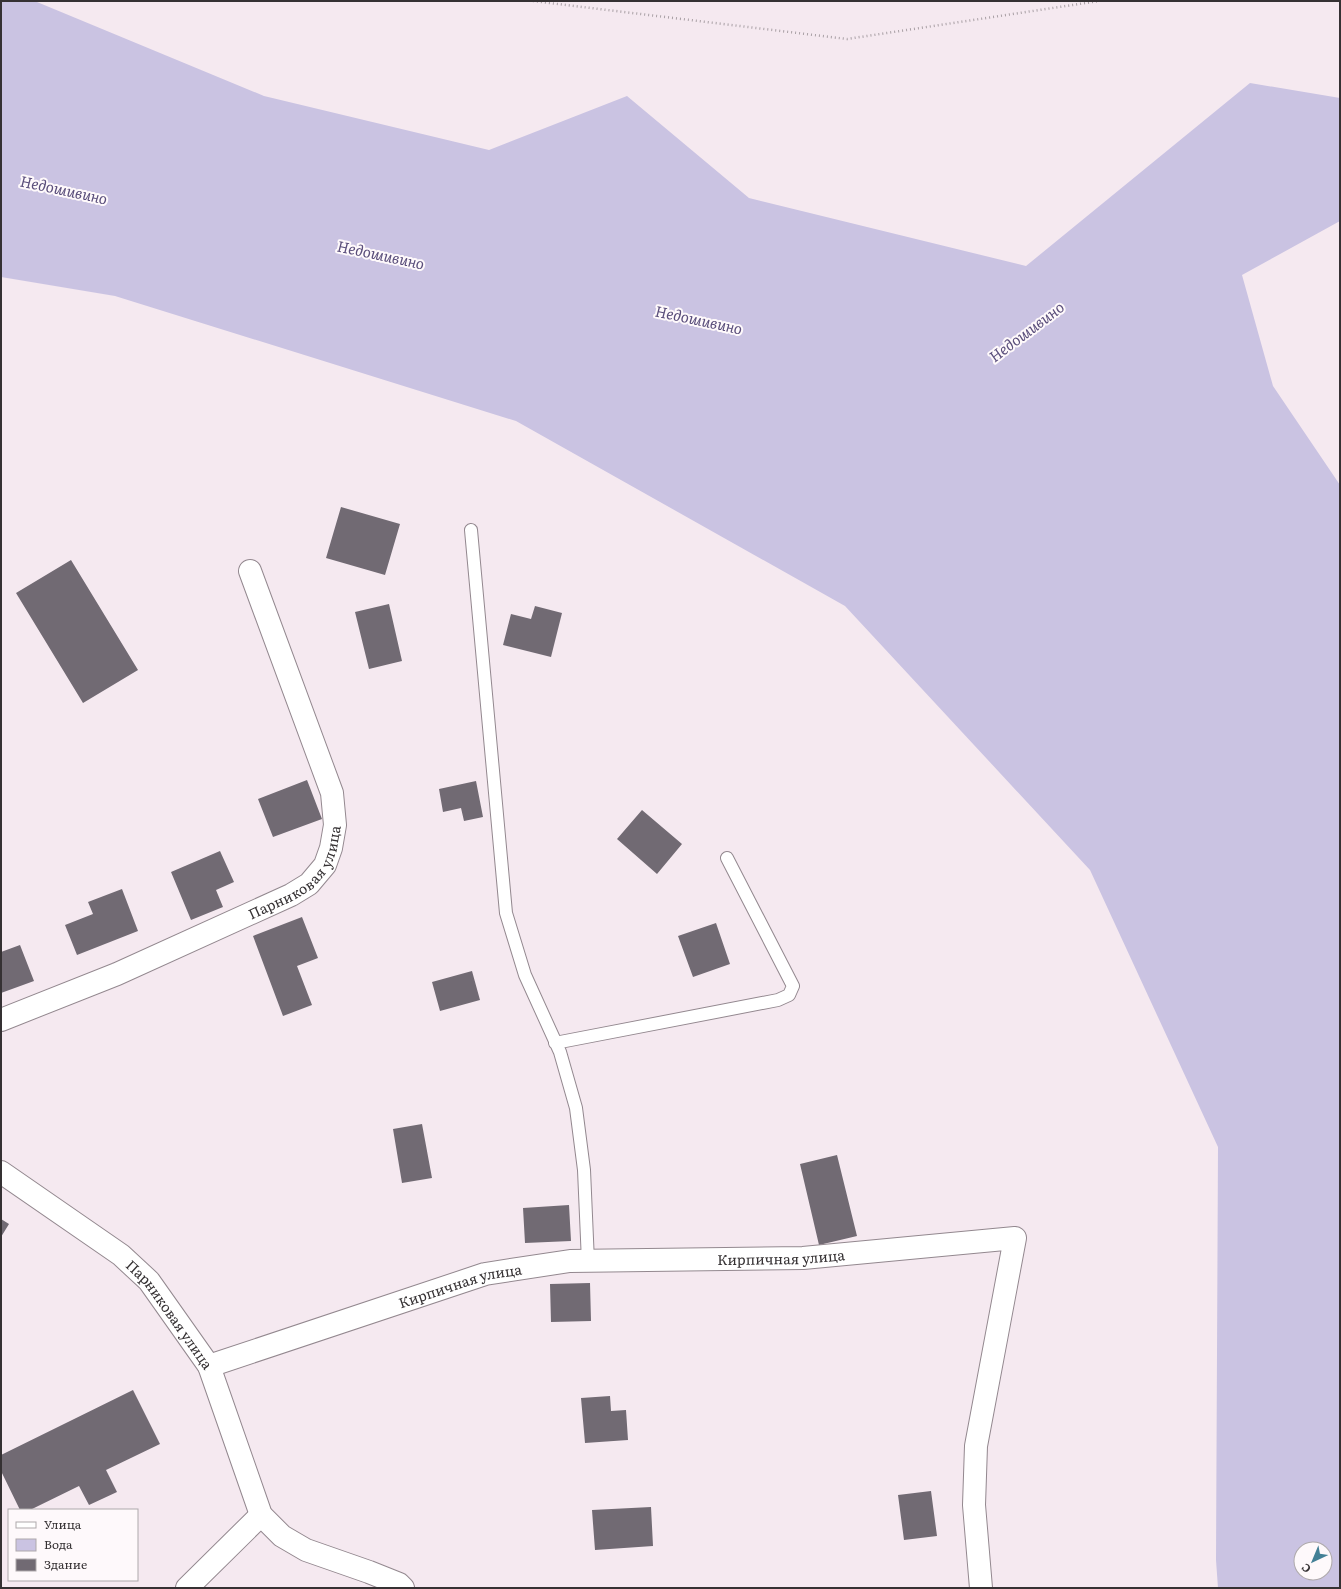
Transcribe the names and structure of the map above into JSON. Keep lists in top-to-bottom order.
{
  "streets": {
    "street": ["Парниковая улица", "Кирпичная улица"]
  },
  "crossings": [
    ["Парниковая улица", "Кирпичная улица"]
  ],
  "water": ["Недошивино"],
  "legend": ["Улица", "Вода", "Здание"],
  "north": "bottom left"
}
